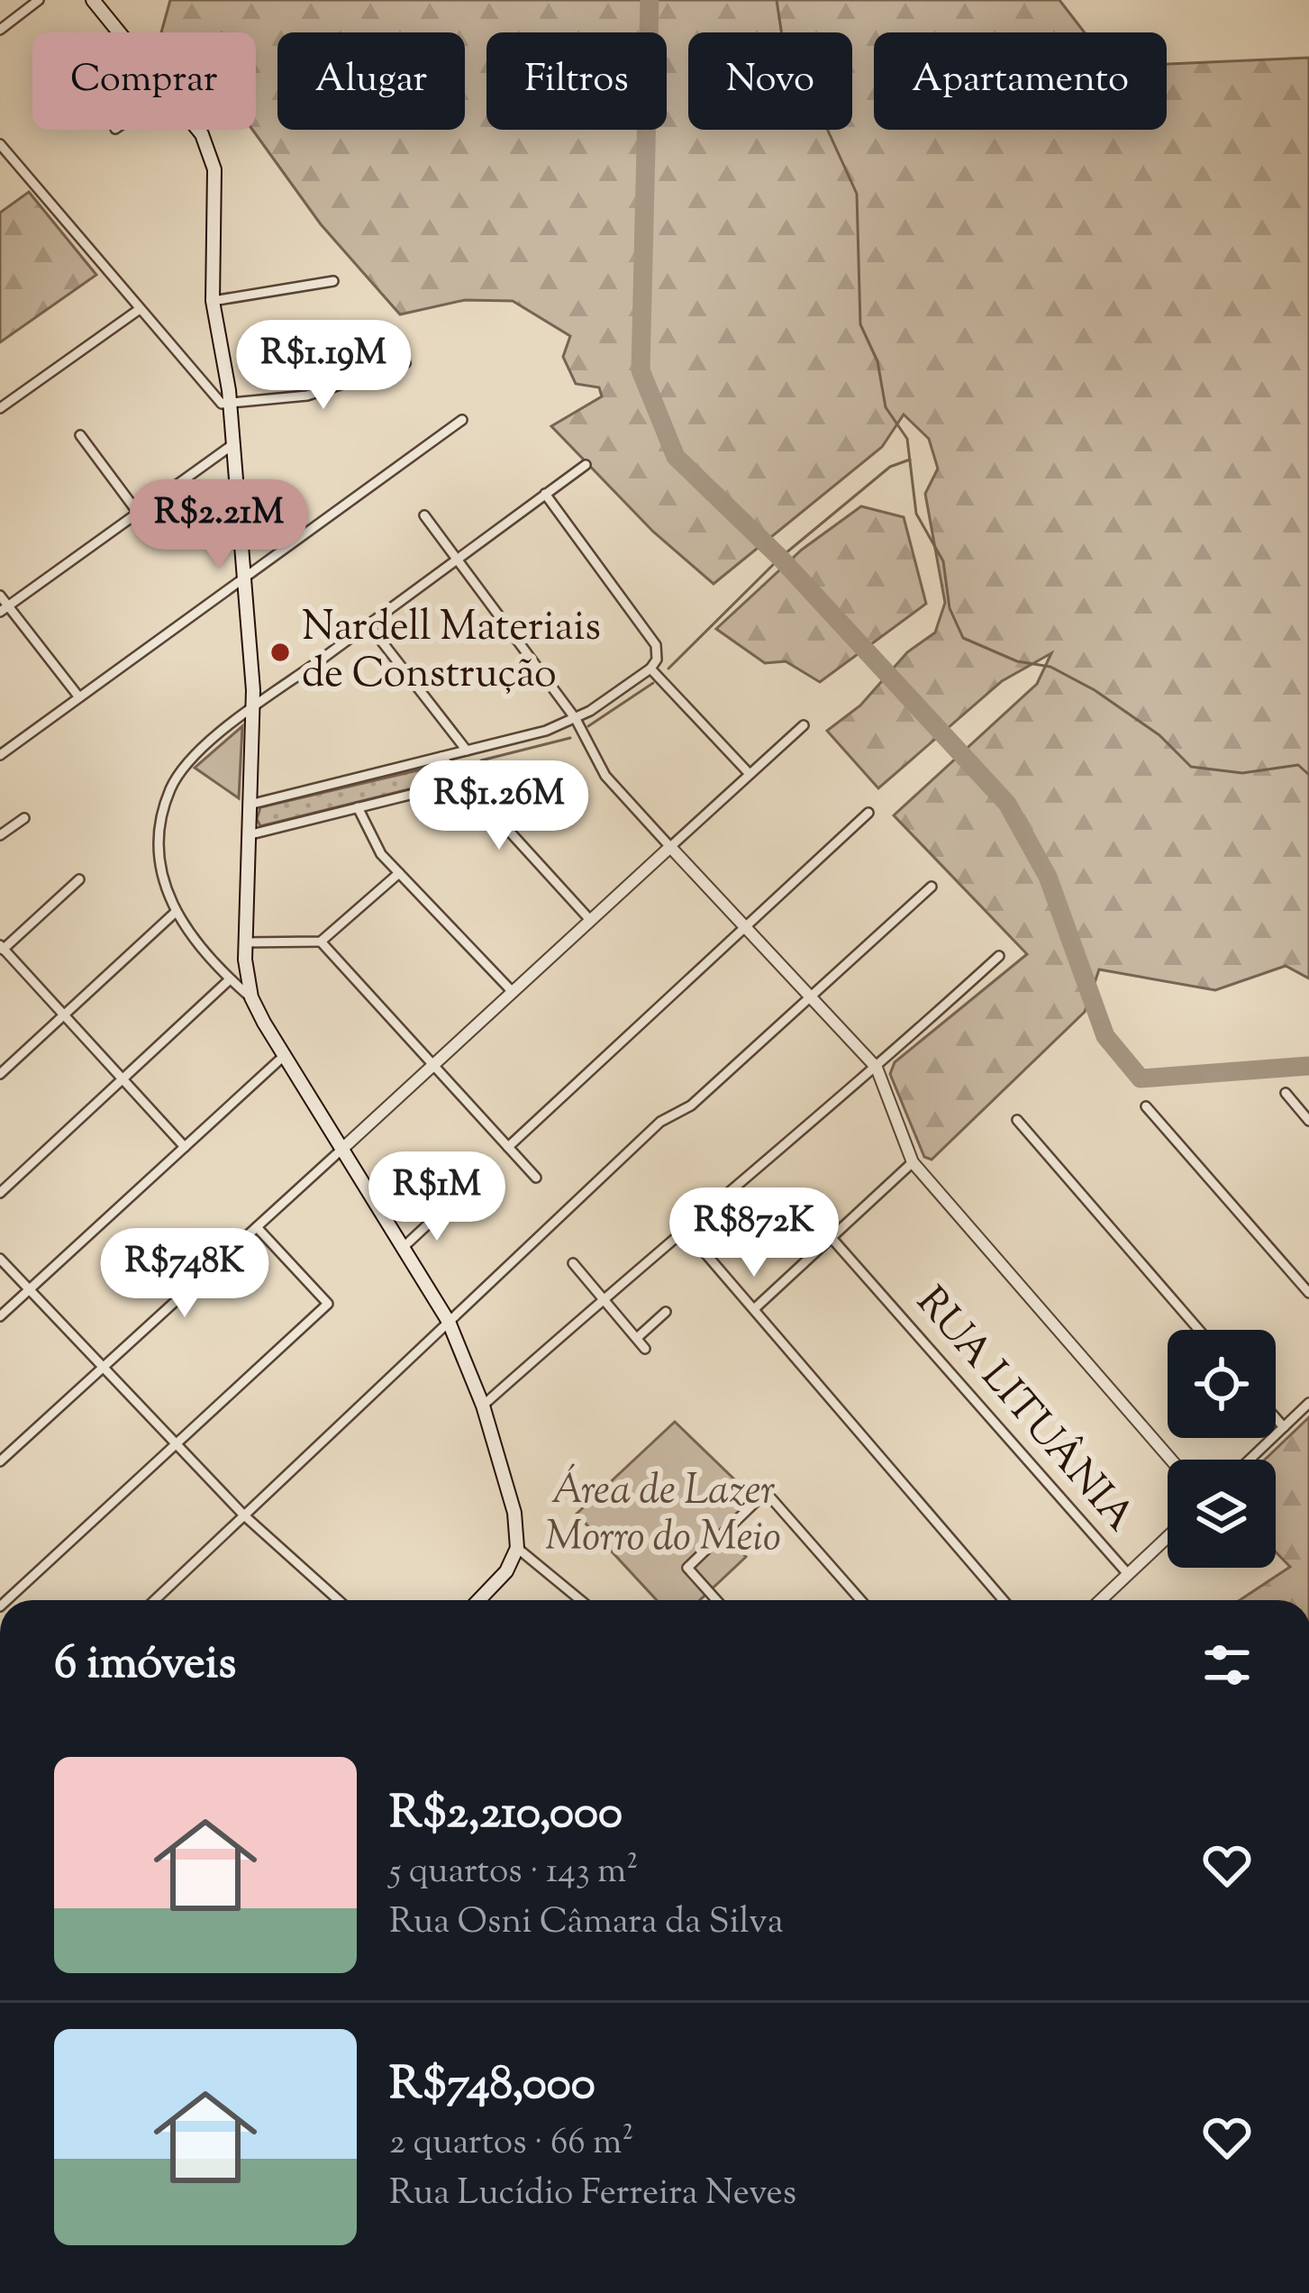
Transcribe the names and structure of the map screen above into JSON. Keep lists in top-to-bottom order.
{
  "streets": {
    "street": ["RUA LITUÂNIA"]
  },
  "parks": ["Área de Lazer Morro do Meio"],
  "places": ["Nardell Materiais de Construção"],
  "page": {
    "chip": [
      "Comprar",
      "Alugar",
      "Filtros",
      "Novo",
      "Apartamento"
    ],
    "price": [
      "R$1.19M",
      "R$2.21M",
      "R$1.26M",
      "R$1M",
      "R$872K",
      "R$748K"
    ],
    "heading": "6 imóveis",
    "list": [
      {
        "name": "R$2,210,000",
        "note": "5 quartos · 143 m² · Rua Osni Câmara da Silva"
      },
      {
        "name": "R$748,000",
        "note": "2 quartos · 66 m² · Rua Lucídio Ferreira Neves"
      }
    ]
  }
}
